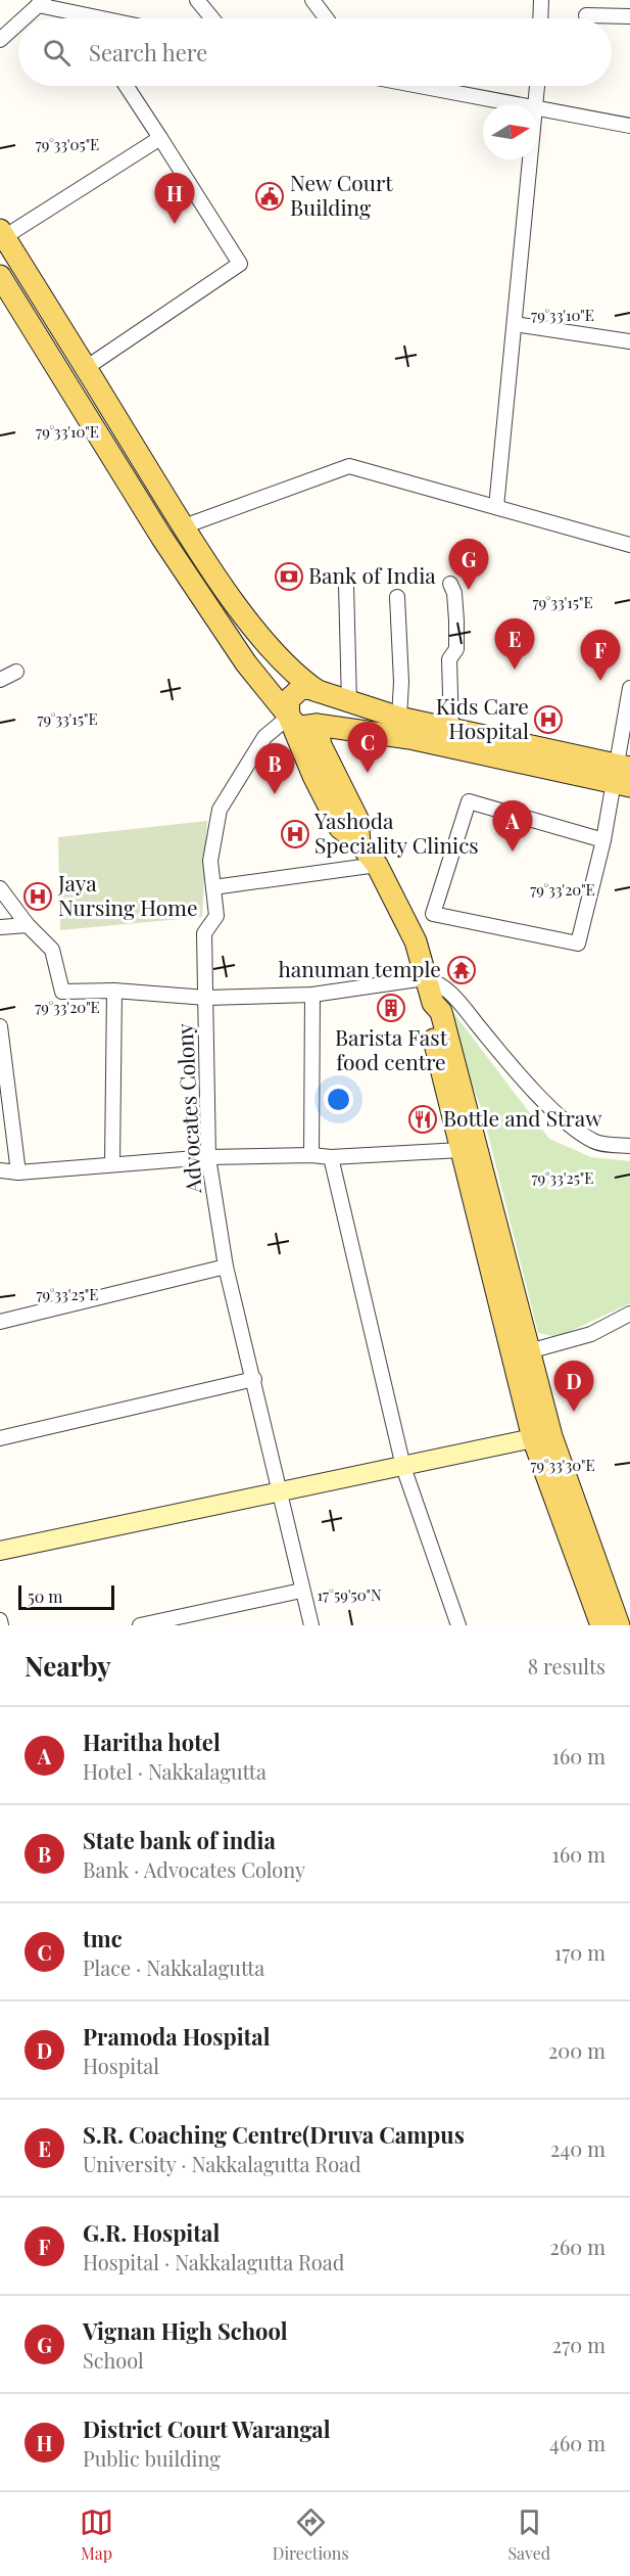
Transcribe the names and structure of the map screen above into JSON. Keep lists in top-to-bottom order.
{
  "streets": {
    "street": ["Advocates Colony"]
  },
  "places": {
    "public building": ["New Court Building"],
    "bank": ["Bank of India"],
    "hospital": ["Kids Care Hospital", "Yashoda Speciality Clinics", "Jaya Nursing Home"],
    "temple": ["hanuman temple"],
    "building": ["Barista Fast food centre"],
    "restaurant": ["Bottle and Straw"]
  },
  "scale_bar": "50 m",
  "north": "right",
  "page": {
    "search": "Search here",
    "pins": [
      "H",
      "G",
      "E",
      "F",
      "C",
      "B",
      "A",
      "D"
    ],
    "scale": "50 m",
    "heading": ["Nearby", "8 results"],
    "list": [
      {
        "mark": "A",
        "name": "Haritha hotel",
        "note": "Hotel · Nakkalagutta",
        "value": "160 m"
      },
      {
        "mark": "B",
        "name": "State bank of india",
        "note": "Bank · Advocates Colony",
        "value": "160 m"
      },
      {
        "mark": "C",
        "name": "tmc",
        "note": "Place · Nakkalagutta",
        "value": "170 m"
      },
      {
        "mark": "D",
        "name": "Pramoda Hospital",
        "note": "Hospital",
        "value": "200 m"
      },
      {
        "mark": "E",
        "name": "S.R. Coaching Centre(Druva Campus",
        "note": "University · Nakkalagutta Road",
        "value": "240 m"
      },
      {
        "mark": "F",
        "name": "G.R. Hospital",
        "note": "Hospital · Nakkalagutta Road",
        "value": "260 m"
      },
      {
        "mark": "G",
        "name": "Vignan High School",
        "note": "School",
        "value": "270 m"
      },
      {
        "mark": "H",
        "name": "District Court Warangal",
        "note": "Public building",
        "value": "460 m"
      }
    ],
    "nav": ["Map", "Directions", "Saved"]
  },
  "coordinates": [
    "79°33'05\"E",
    "79°33'10\"E",
    "79°33'15\"E",
    "79°33'20\"E",
    "79°33'25\"E",
    "79°33'30\"E",
    "17°59'50\"N"
  ]
}
